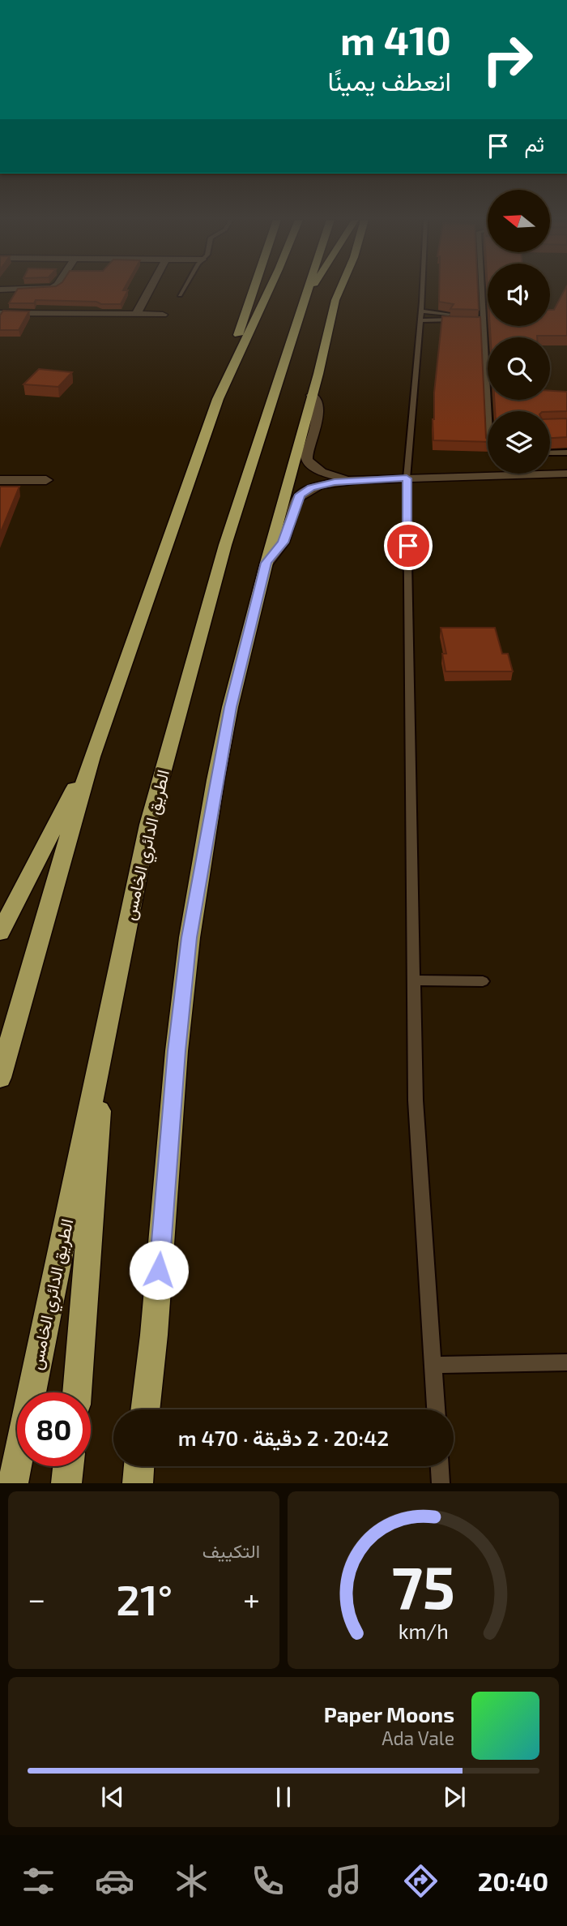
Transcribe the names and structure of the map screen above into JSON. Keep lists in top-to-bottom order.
{
  "streets": {
    "highway": ["الطريق الدائري الخامس"]
  },
  "north": "left",
  "page": {
    "turn": ["410 m", "انعطف يمينًا"],
    "then": "ثم",
    "limit": "80",
    "trip": "20:42 · 2 دقيقة · 470 m",
    "tile": "التكييف",
    "heat": ["−", "21°", "+"],
    "song": ["Paper Moons", "Ada Vale"],
    "tabs": "20:40",
    "gauge": ["75", "km/h"]
  }
}
